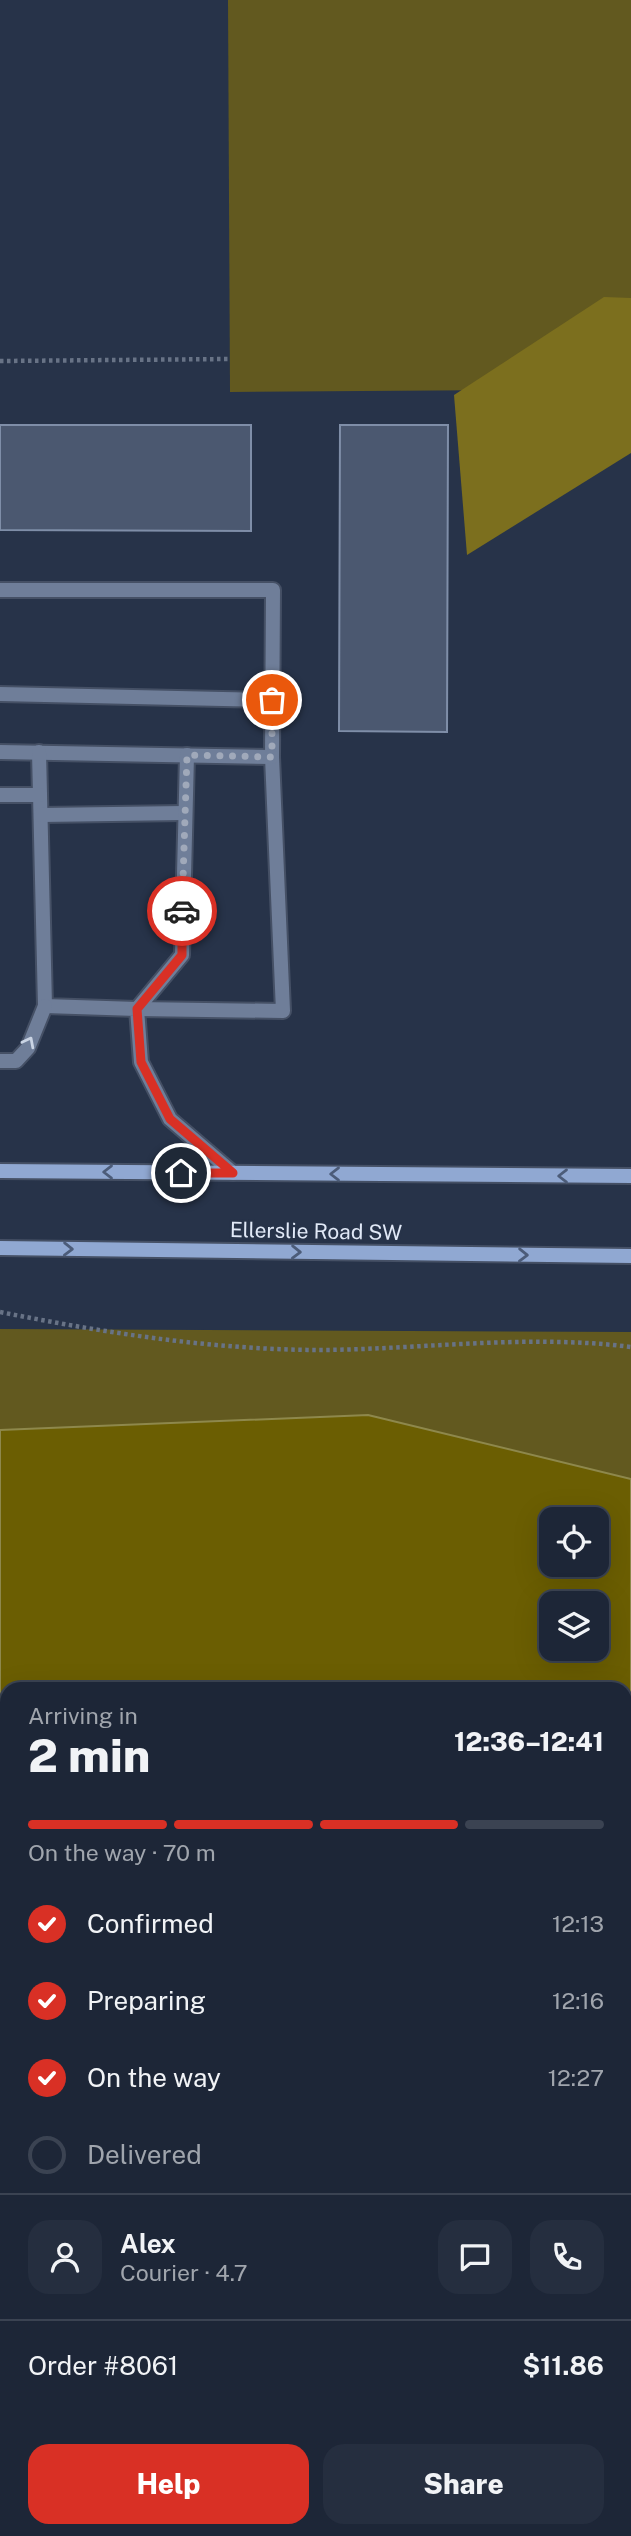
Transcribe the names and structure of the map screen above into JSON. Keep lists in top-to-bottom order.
{
  "streets": {
    "main road": ["Ellerslie Road SW"]
  },
  "page": {
    "heading": ["2 min", "Arriving in", "12:36–12:41"],
    "panel": [
      "Alex",
      "Courier · 4.7",
      "Order #8061",
      "$11.86"
    ],
    "bar": "On the way · 70 m",
    "list": [
      ["Confirmed", "12:13"],
      ["Preparing", "12:16"],
      ["On the way", "12:27"],
      "Delivered"
    ],
    "buttons": ["Help", "Share"]
  }
}
